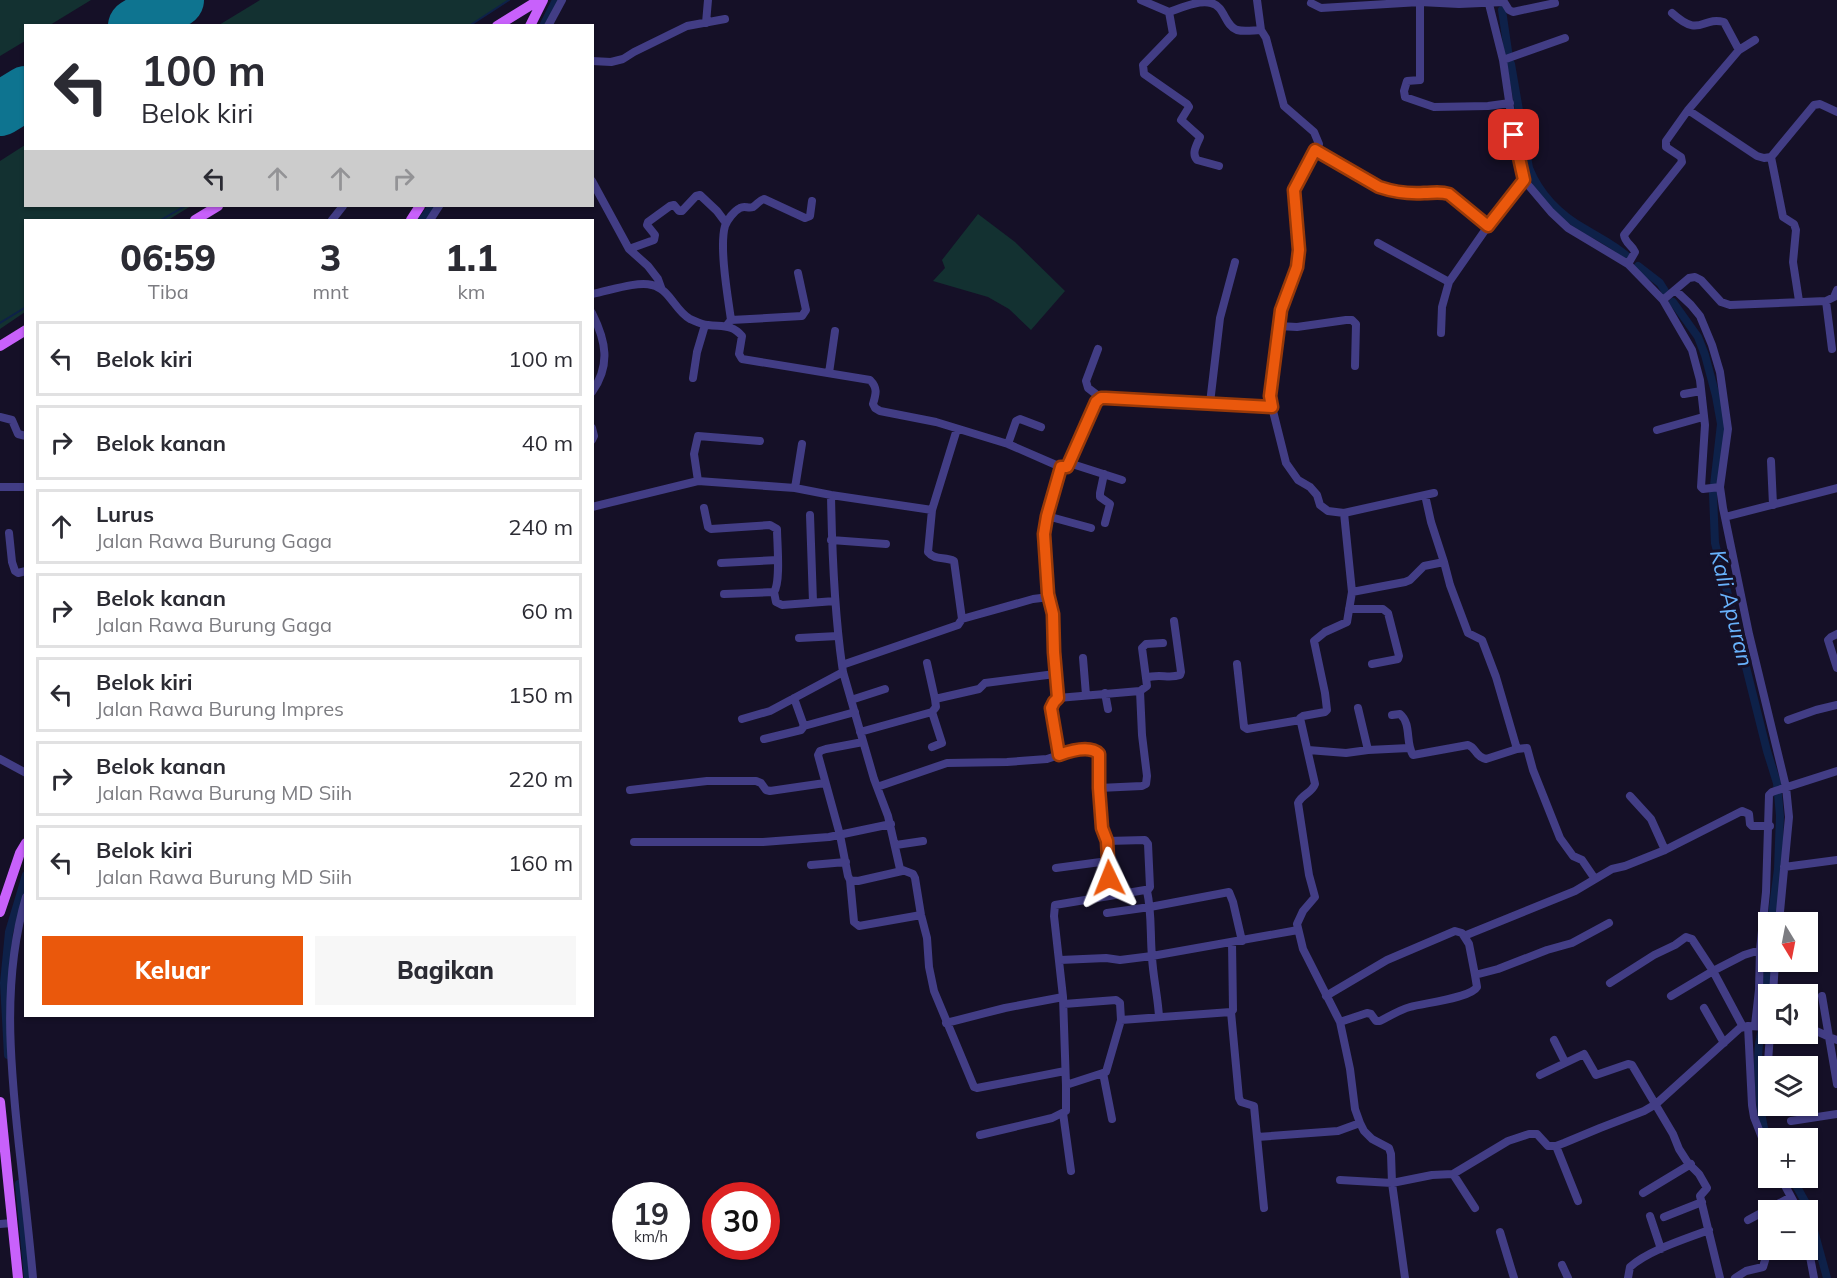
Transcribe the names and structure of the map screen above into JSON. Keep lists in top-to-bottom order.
{
  "water": ["Kali Apuran"],
  "north": "bottom",
  "page": {
    "turn": ["100 m", "Belok kiri"],
    "eta": [
      "06:59",
      "Tiba",
      "3",
      "mnt",
      "1.1",
      "km"
    ],
    "list": [
      {
        "name": "Belok kiri",
        "value": "100 m"
      },
      {
        "name": "Belok kanan",
        "value": "40 m"
      },
      {
        "name": "Lurus",
        "note": "Jalan Rawa Burung Gaga",
        "value": "240 m"
      },
      {
        "name": "Belok kanan",
        "note": "Jalan Rawa Burung Gaga",
        "value": "60 m"
      },
      {
        "name": "Belok kiri",
        "note": "Jalan Rawa Burung Impres",
        "value": "150 m"
      },
      {
        "name": "Belok kanan",
        "note": "Jalan Rawa Burung MD Siih",
        "value": "220 m"
      },
      {
        "name": "Belok kiri",
        "note": "Jalan Rawa Burung MD Siih",
        "value": "160 m"
      }
    ],
    "map_buttons": ["+", "−"],
    "buttons": ["Keluar", "Bagikan"],
    "speed": "19 km/h",
    "limit": "30"
  }
}
